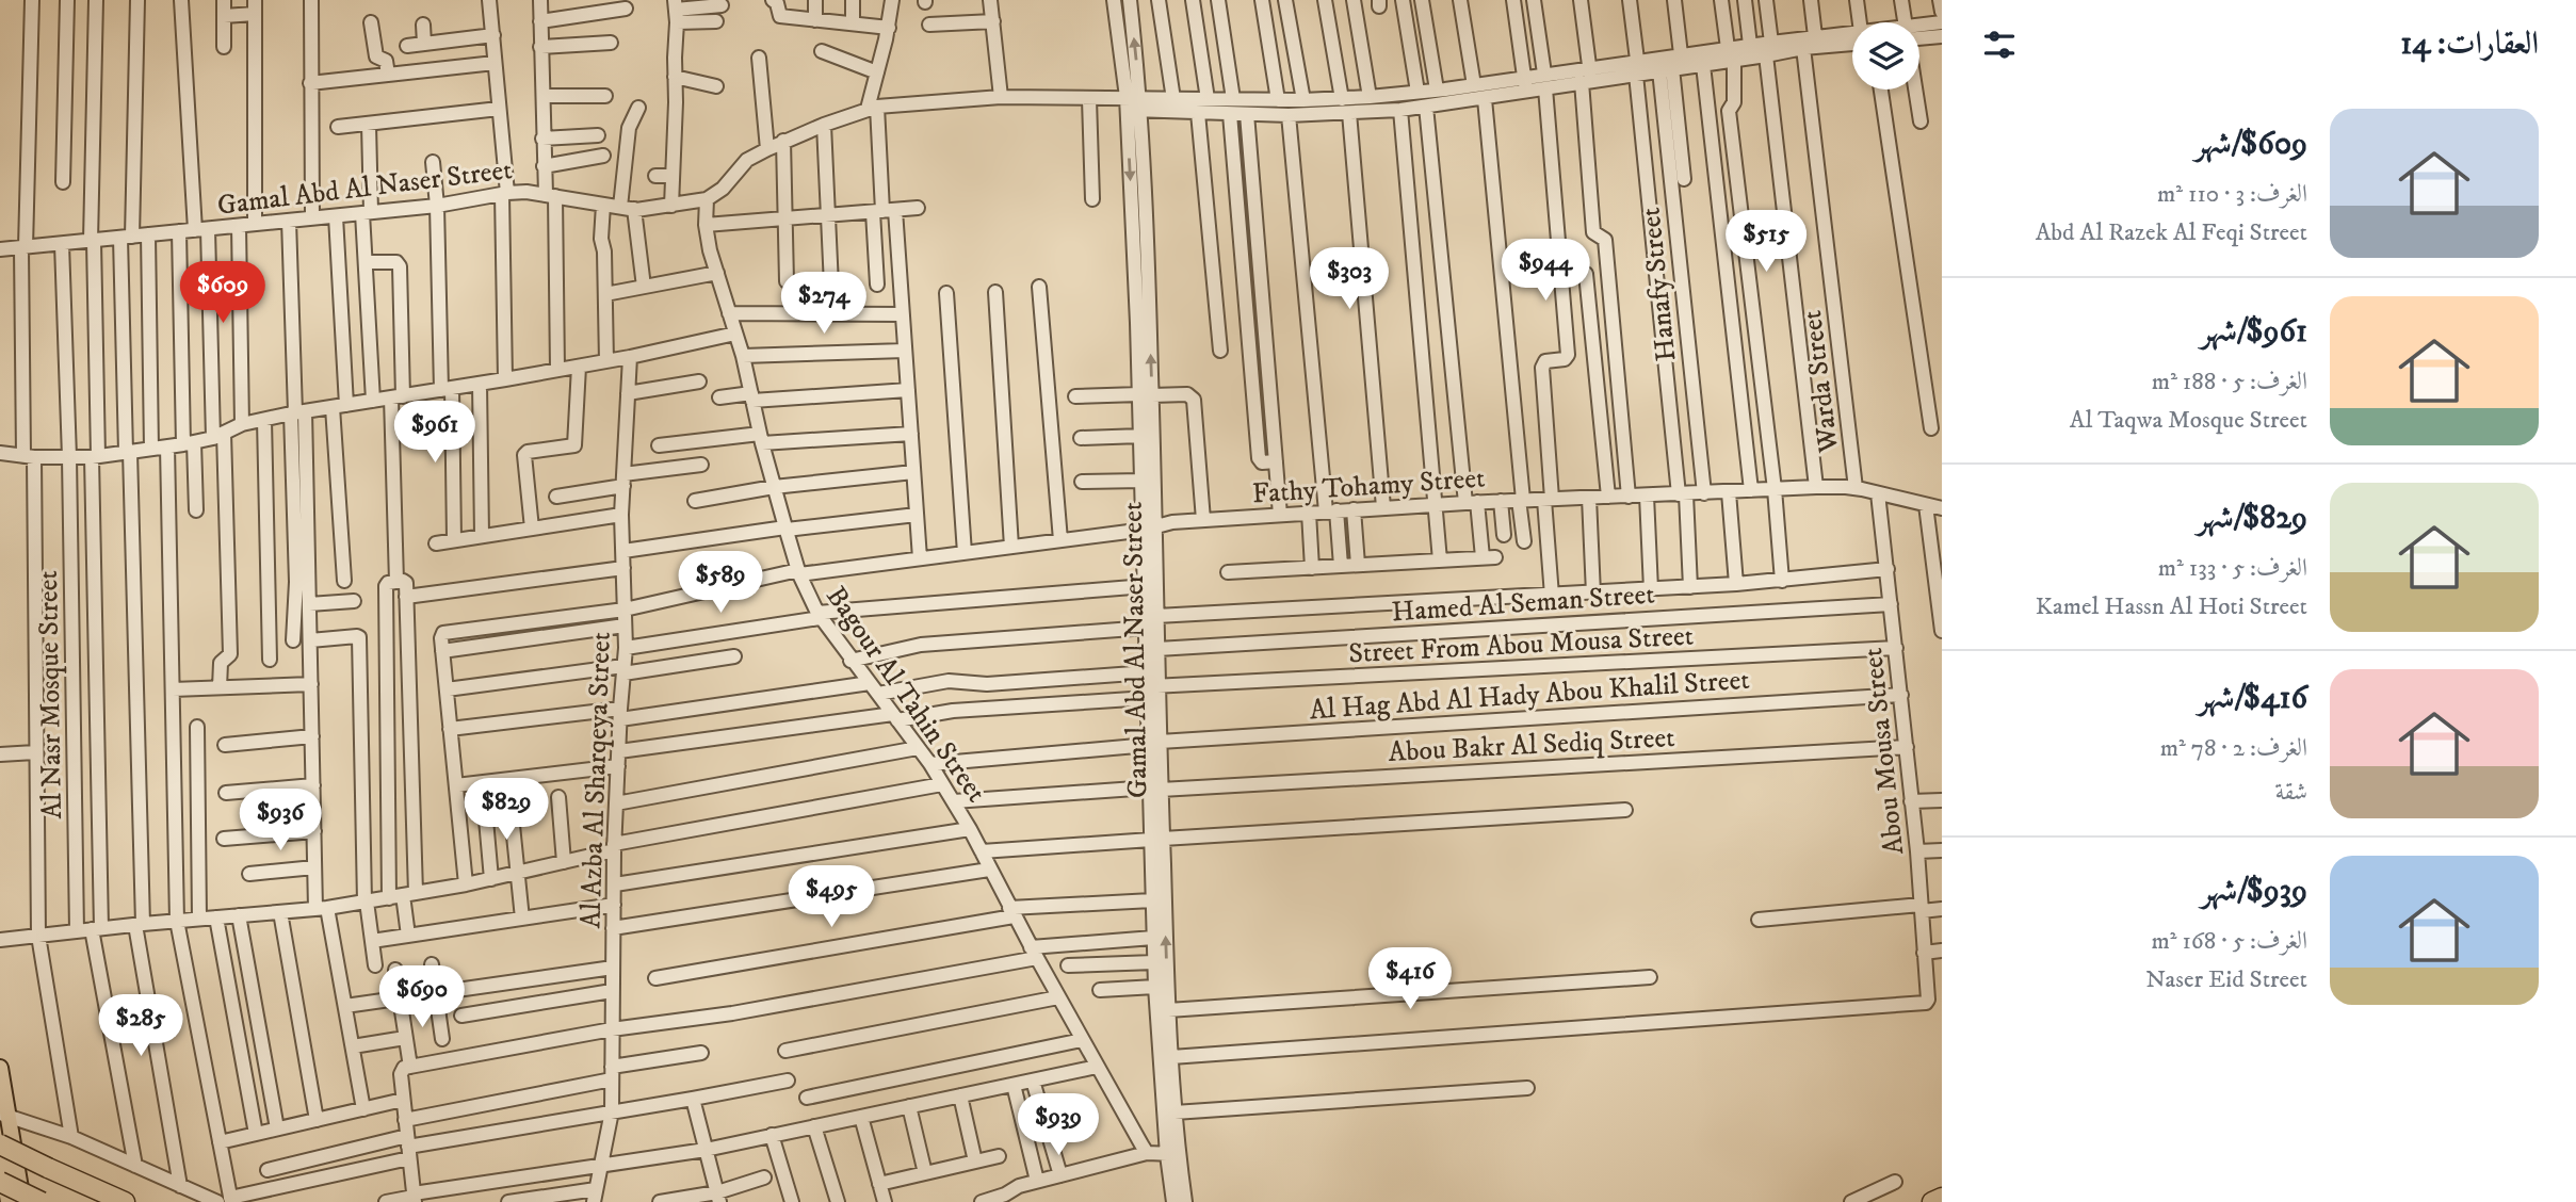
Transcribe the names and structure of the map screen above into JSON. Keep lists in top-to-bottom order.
{
  "streets": {
    "street": [
      "Gamal Abd Al Naser Street",
      "Hanafy Street",
      "Warda Street",
      "Fathy Tohamy Street",
      "Hamed Al Seman Street",
      "Street From Abou Mousa Street",
      "Bagour Al Tahin Street",
      "Al Hag Abd Al Hady Abou Khalil Street",
      "Al Nasr Mosque Street",
      "Abou Bakr Al Sediq Street",
      "Abou Mousa Street",
      "Al Azba Al Sharqeya Street"
    ]
  },
  "crossings": [
    ["Gamal Abd Al Naser Street", "Fathy Tohamy Street"],
    ["Gamal Abd Al Naser Street", "Hamed Al Seman Street"],
    ["Gamal Abd Al Naser Street", "Street From Abou Mousa Street"],
    ["Gamal Abd Al Naser Street", "Bagour Al Tahin Street"],
    ["Gamal Abd Al Naser Street", "Al Hag Abd Al Hady Abou Khalil Street"],
    ["Gamal Abd Al Naser Street", "Al Nasr Mosque Street"],
    ["Gamal Abd Al Naser Street", "Abou Bakr Al Sediq Street"],
    ["Gamal Abd Al Naser Street", "Abou Mousa Street"],
    ["Hanafy Street", "Fathy Tohamy Street"],
    ["Warda Street", "Fathy Tohamy Street"],
    ["Fathy Tohamy Street", "Bagour Al Tahin Street"],
    ["Fathy Tohamy Street", "Abou Mousa Street"],
    ["Fathy Tohamy Street", "Al Azba Al Sharqeya Street"],
    ["Hamed Al Seman Street", "Abou Mousa Street"],
    ["Street From Abou Mousa Street", "Bagour Al Tahin Street"],
    ["Street From Abou Mousa Street", "Abou Mousa Street"],
    ["Street From Abou Mousa Street", "Al Azba Al Sharqeya Street"],
    ["Bagour Al Tahin Street", "Al Hag Abd Al Hady Abou Khalil Street"],
    ["Bagour Al Tahin Street", "Abou Bakr Al Sediq Street"],
    ["Al Hag Abd Al Hady Abou Khalil Street", "Abou Mousa Street"],
    ["Abou Bakr Al Sediq Street", "Abou Mousa Street"]
  ],
  "page": {
    "heading": "العقارات: 14",
    "list": [
      {
        "name": "$609/شهر",
        "note": "الغرف: 3 · 110 m² · Abd Al Razek Al Feqi Street"
      },
      {
        "name": "$961/شهر",
        "note": "الغرف: 5 · 188 m² · Al Taqwa Mosque Street"
      },
      {
        "name": "$829/شهر",
        "note": "الغرف: 5 · 133 m² · Kamel Hassn Al Hoti Street"
      },
      {
        "name": "$416/شهر",
        "note": "الغرف: 2 · 78 m² · شقة"
      },
      {
        "name": "$939/شهر",
        "note": "الغرف: 5 · 168 m² · Naser Eid Street"
      }
    ],
    "price": [
      "$515",
      "$944",
      "$303",
      "$609",
      "$274",
      "$961",
      "$589",
      "$829",
      "$936",
      "$495",
      "$416",
      "$690",
      "$285",
      "$939"
    ]
  }
}
